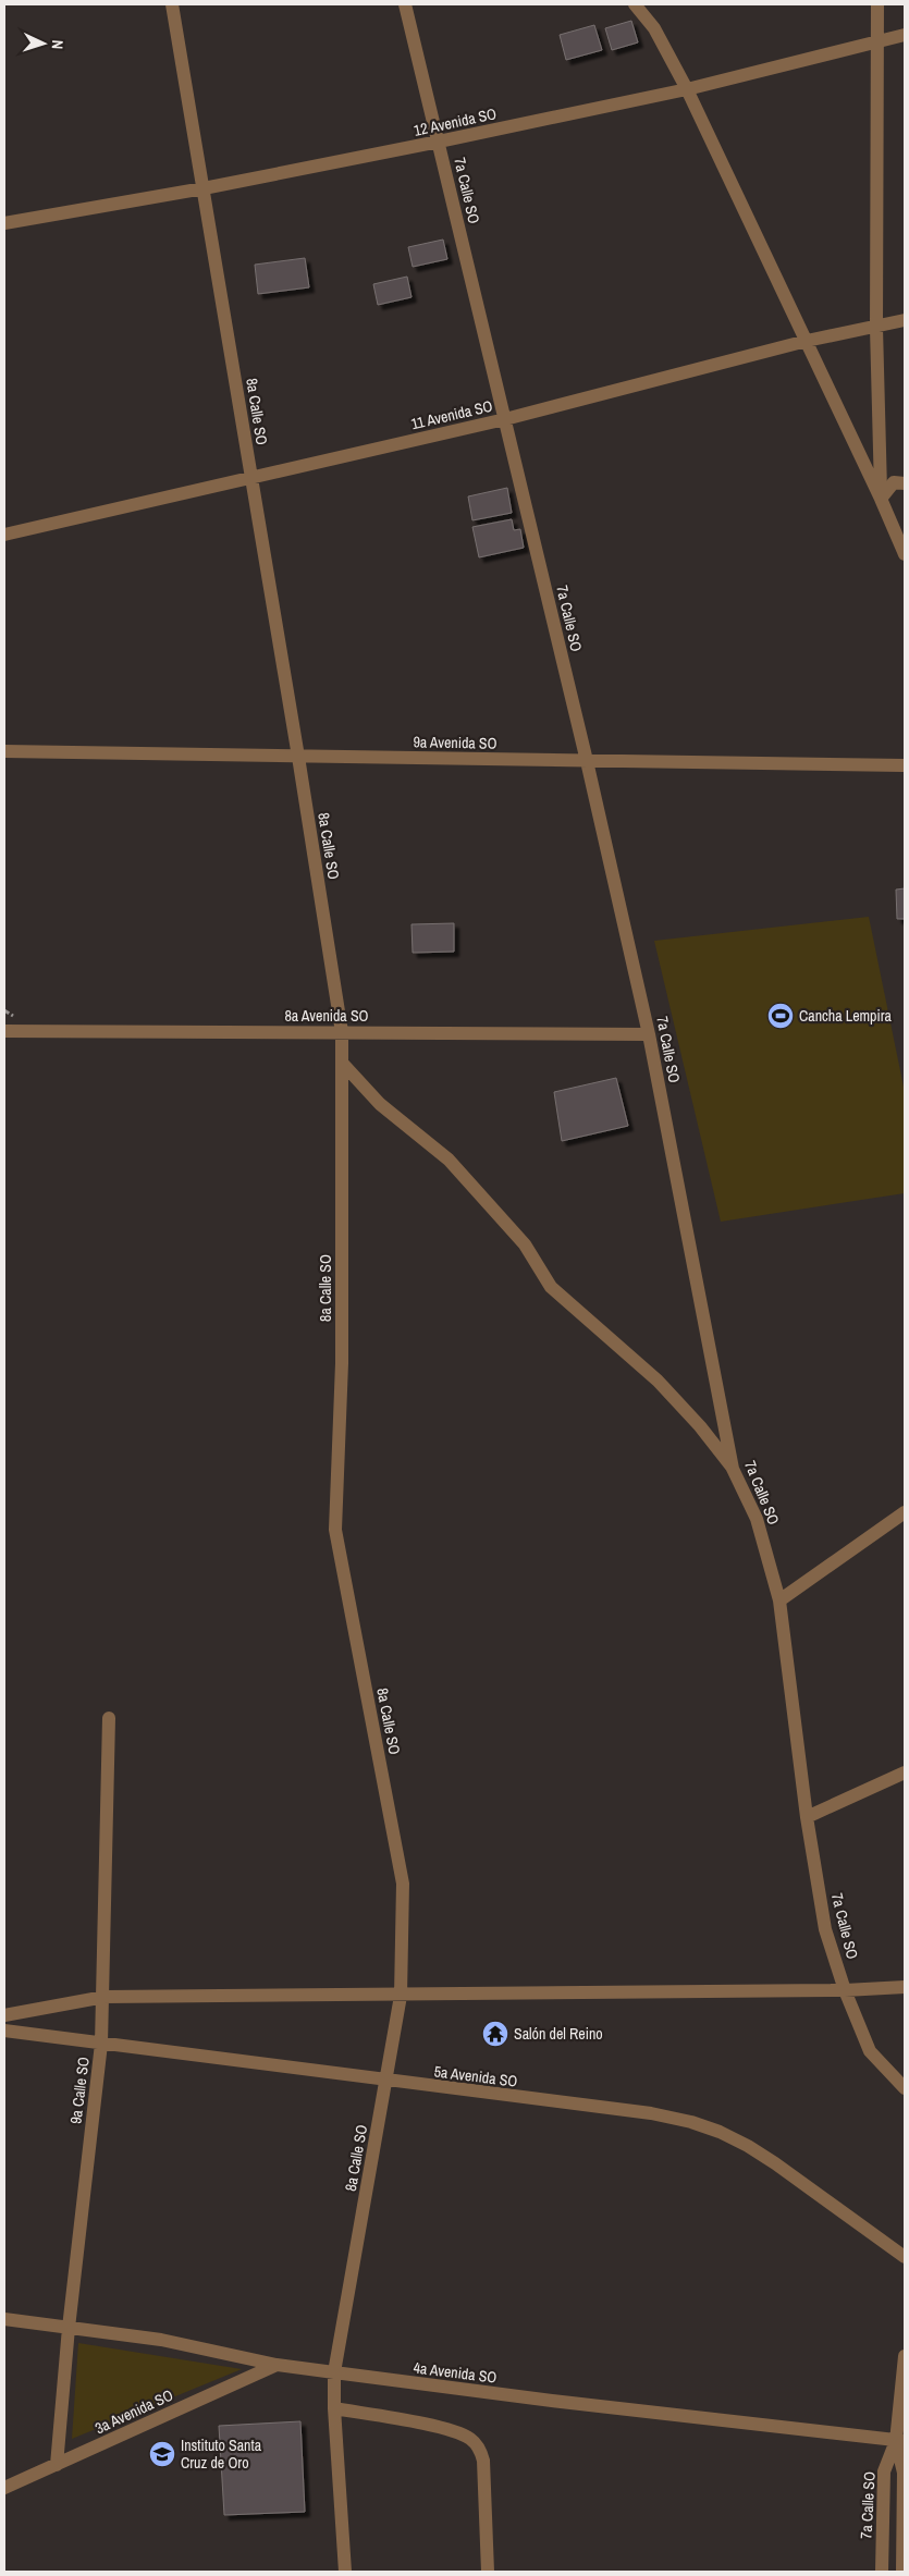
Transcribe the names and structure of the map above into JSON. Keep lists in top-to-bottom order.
{
  "streets": {
    "street": [
      "12 Avenida SO",
      "7a Calle SO",
      "8a Calle SO",
      "11 Avenida SO",
      "9a Avenida SO",
      "8a Avenida SO",
      "5a Avenida SO",
      "9a Calle SO",
      "4a Avenida SO",
      "3a Avenida SO"
    ]
  },
  "crossings": [
    ["12 Avenida SO", "7a Calle SO"],
    ["12 Avenida SO", "8a Calle SO"],
    ["7a Calle SO", "11 Avenida SO"],
    ["7a Calle SO", "9a Avenida SO"],
    ["7a Calle SO", "8a Avenida SO"],
    ["7a Calle SO", "4a Avenida SO"],
    ["8a Calle SO", "11 Avenida SO"],
    ["8a Calle SO", "9a Avenida SO"],
    ["8a Calle SO", "8a Avenida SO"],
    ["8a Calle SO", "5a Avenida SO"],
    ["8a Calle SO", "4a Avenida SO"],
    ["5a Avenida SO", "9a Calle SO"],
    ["9a Calle SO", "4a Avenida SO"],
    ["9a Calle SO", "3a Avenida SO"],
    ["4a Avenida SO", "3a Avenida SO"]
  ],
  "places": {
    "sports": ["Cancha Lempira"],
    "temple": ["Salón del Reino"],
    "school or university": ["Instituto Santa Cruz de Oro"]
  },
  "north": "right"
}
